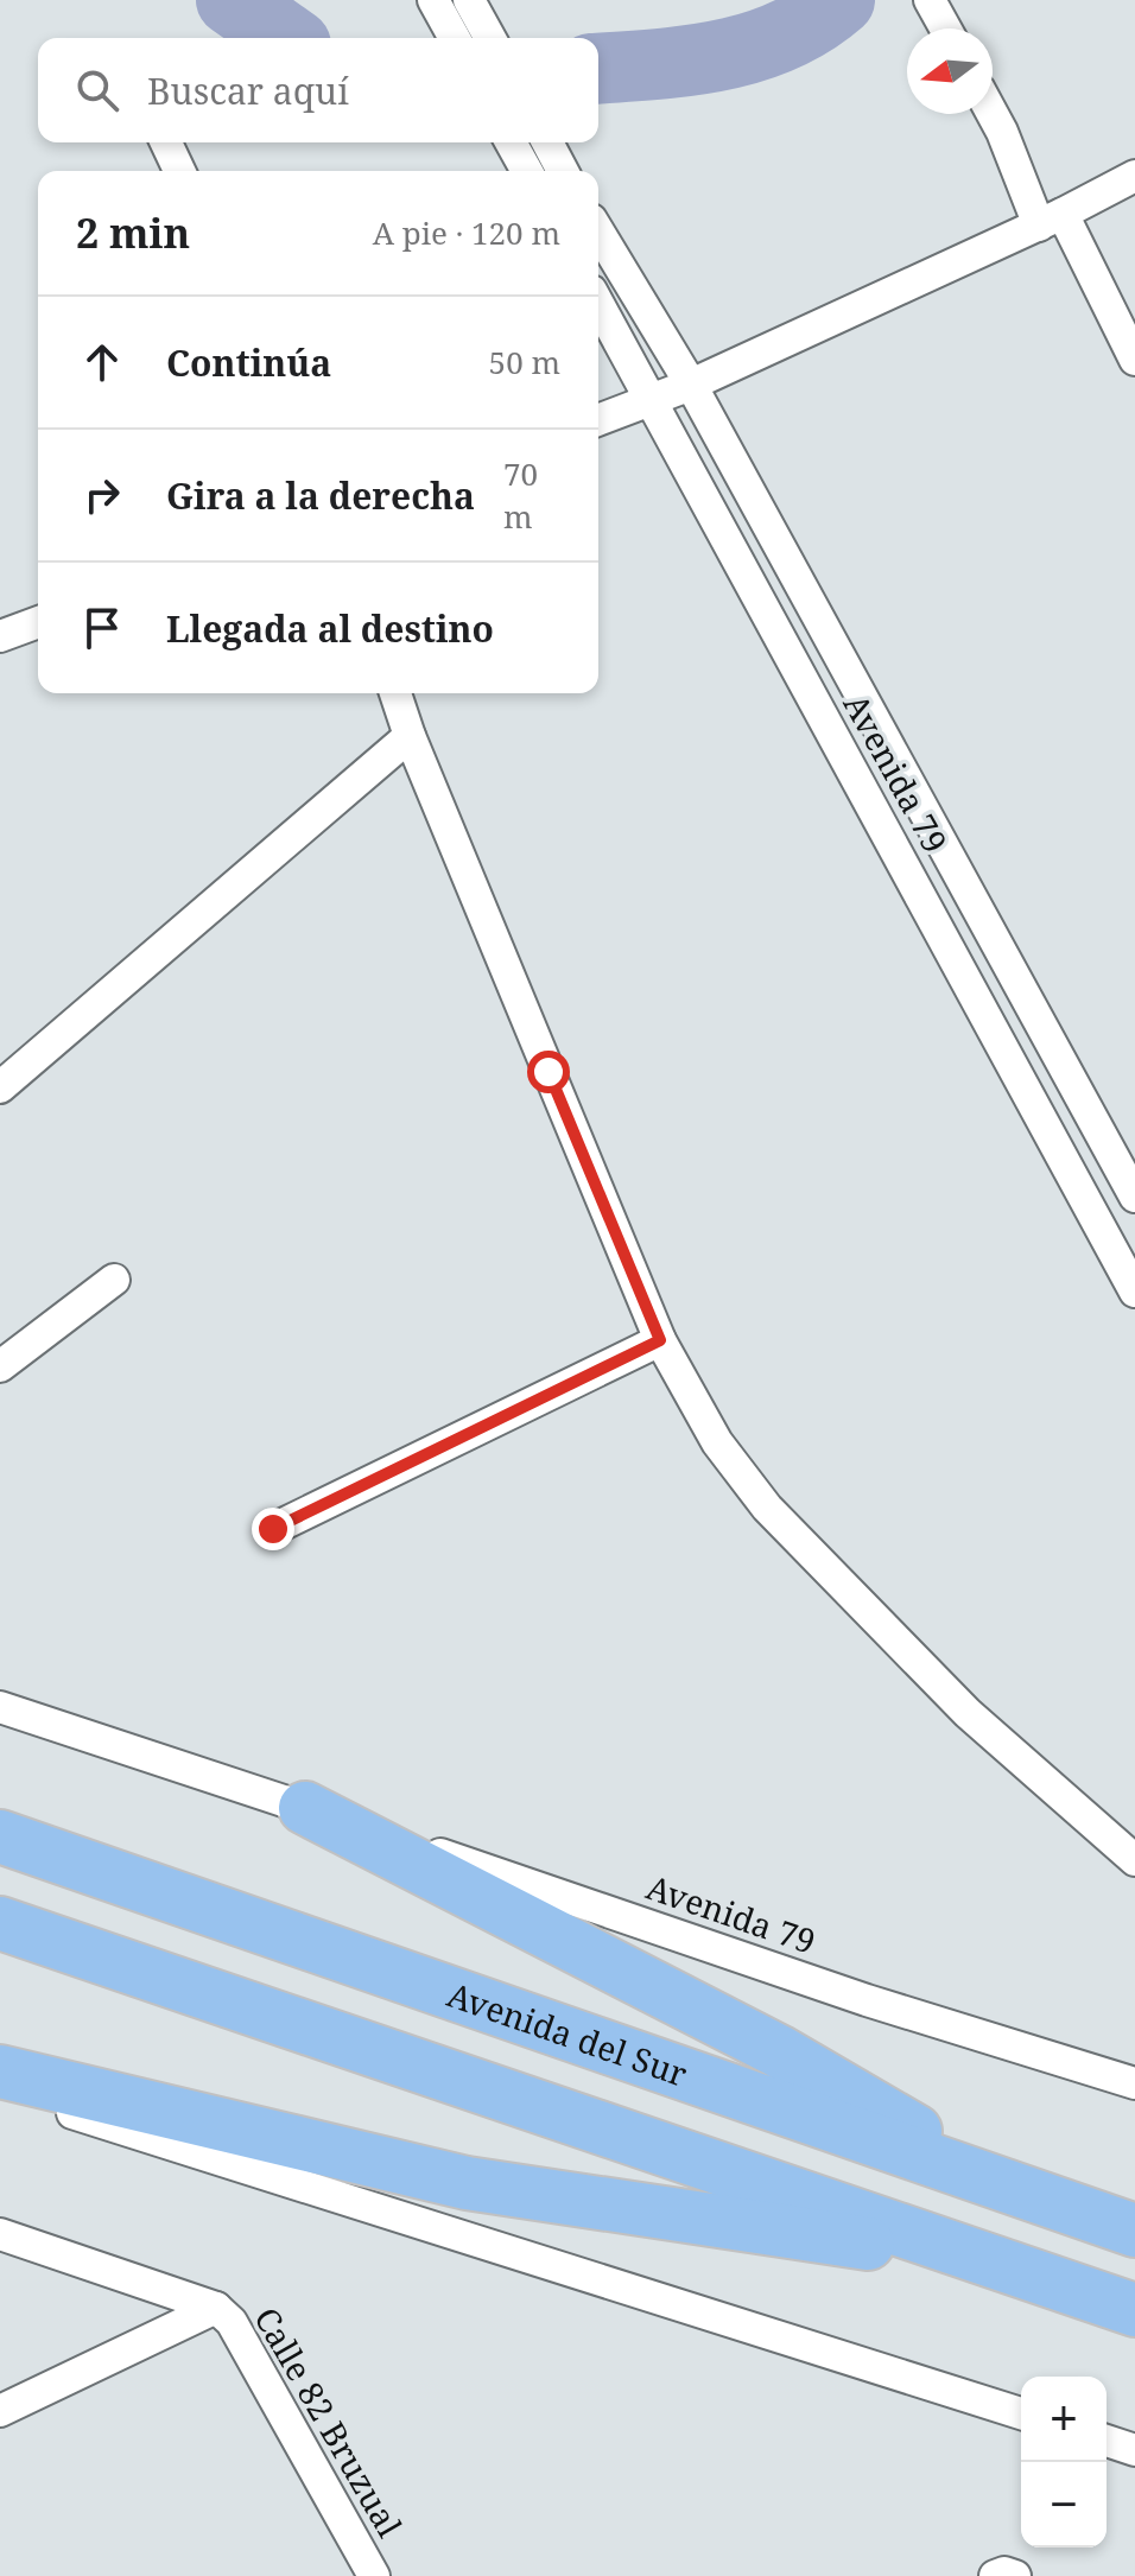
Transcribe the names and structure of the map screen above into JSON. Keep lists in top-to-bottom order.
{
  "streets": {
    "highway": ["Avenida del Sur"],
    "street": ["Avenida 79", "Calle 82 Bruzual"]
  },
  "north": "left",
  "page": {
    "search": "Buscar aquí",
    "heading": ["2 min", "A pie · 120 m"],
    "list": [
      ["Continúa", "50 m"],
      ["Gira a la derecha", "70 m"],
      "Llegada al destino"
    ],
    "map_buttons": ["+", "−"]
  }
}
